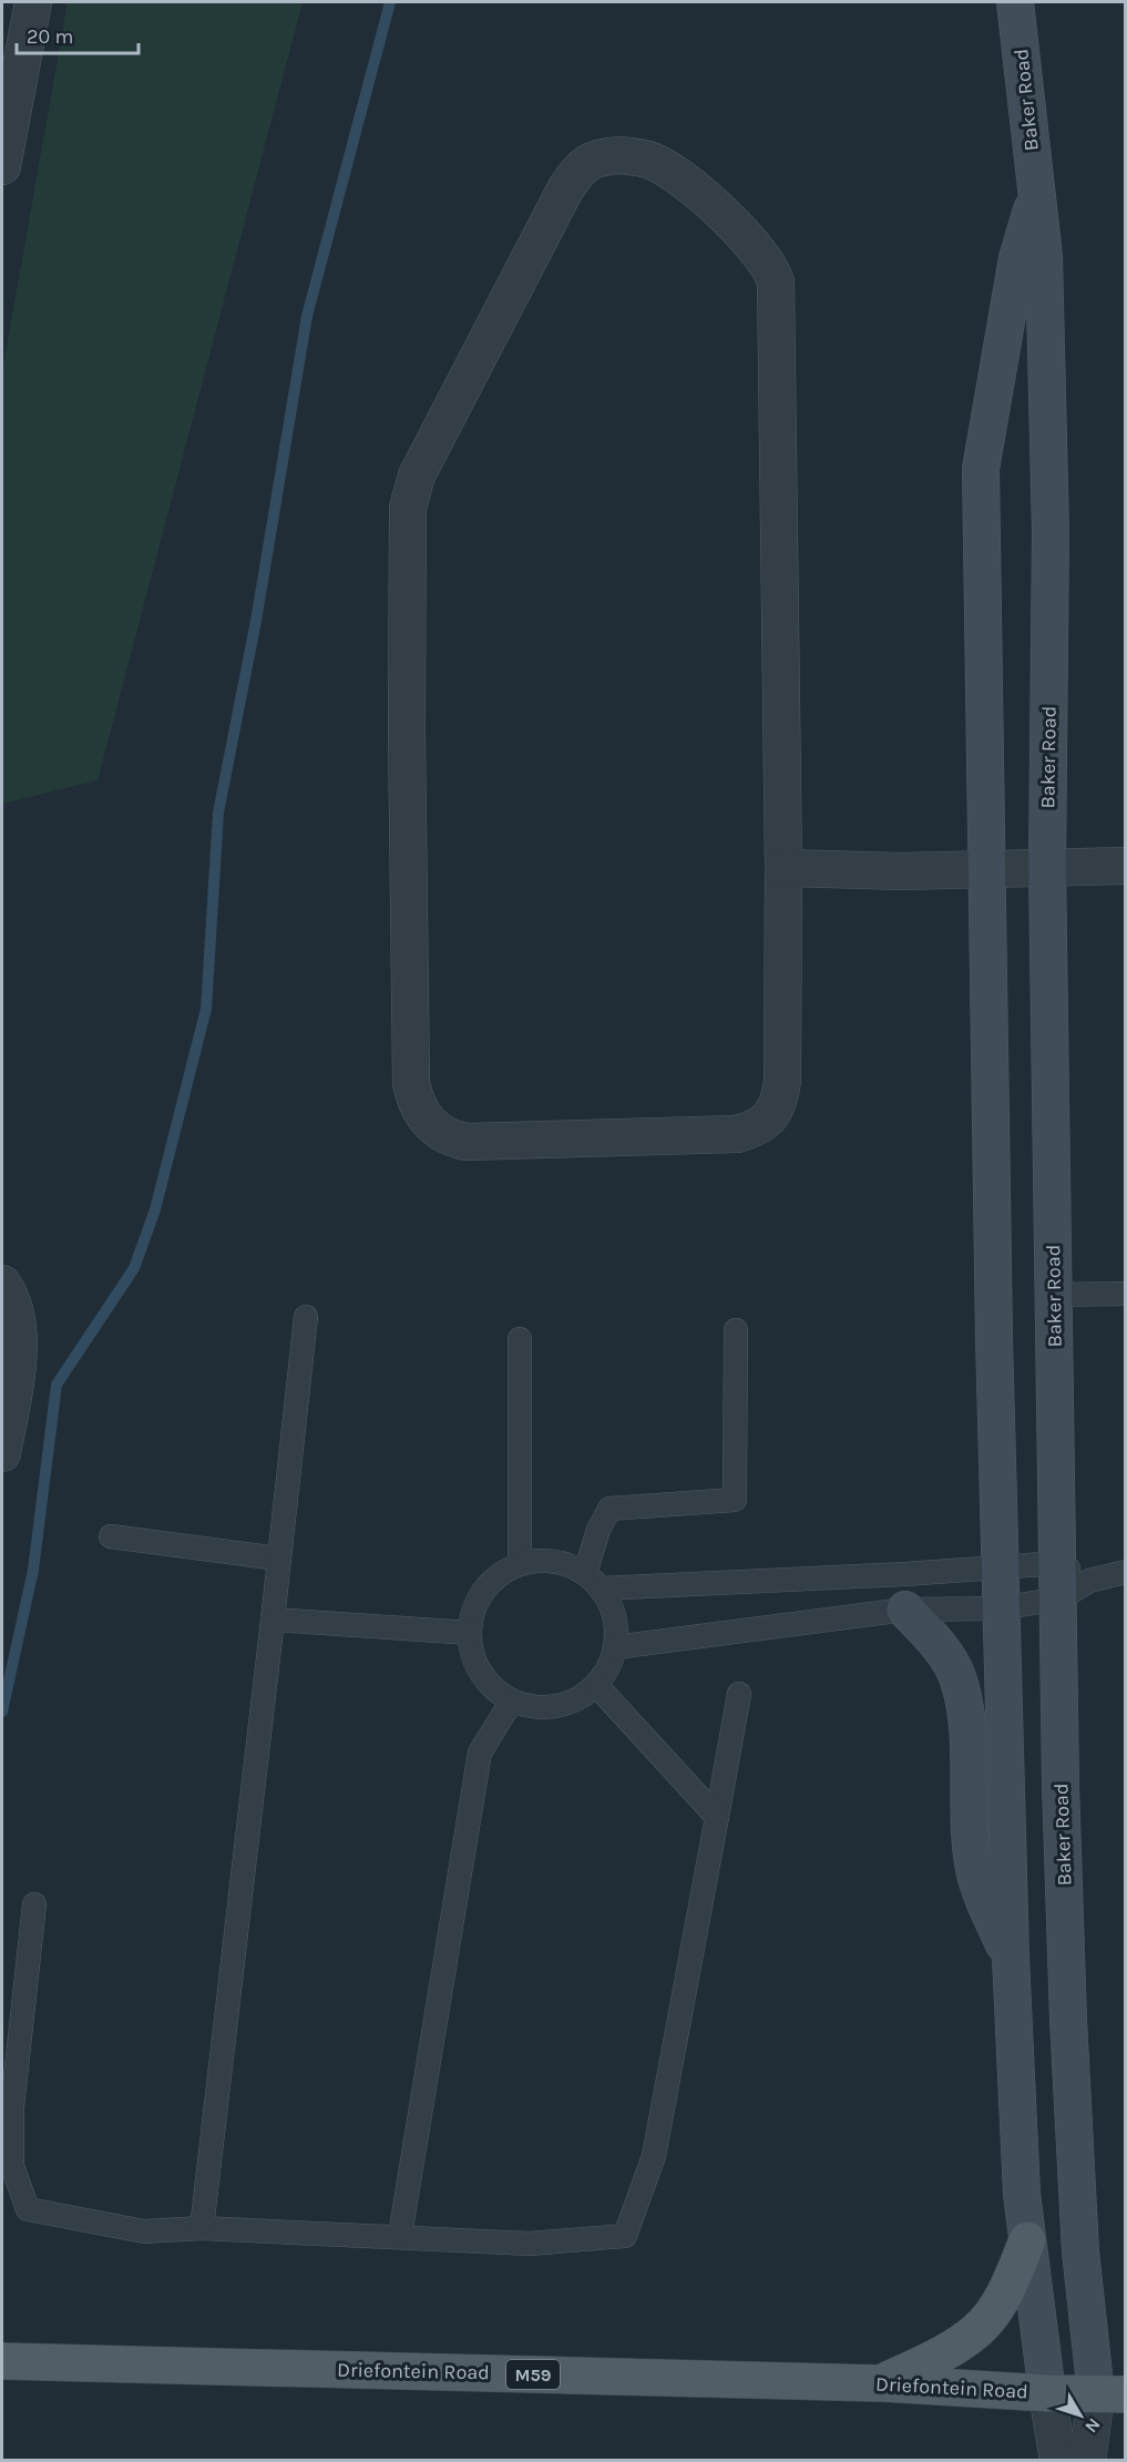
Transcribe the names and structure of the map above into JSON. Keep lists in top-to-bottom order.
{
  "streets": {
    "main road": ["Baker Road", "Driefontein Road", "M59"]
  },
  "crossings": [
    ["Baker Road", "Driefontein Road"]
  ],
  "scale_bar": "20 m",
  "north": "bottom right"
}
